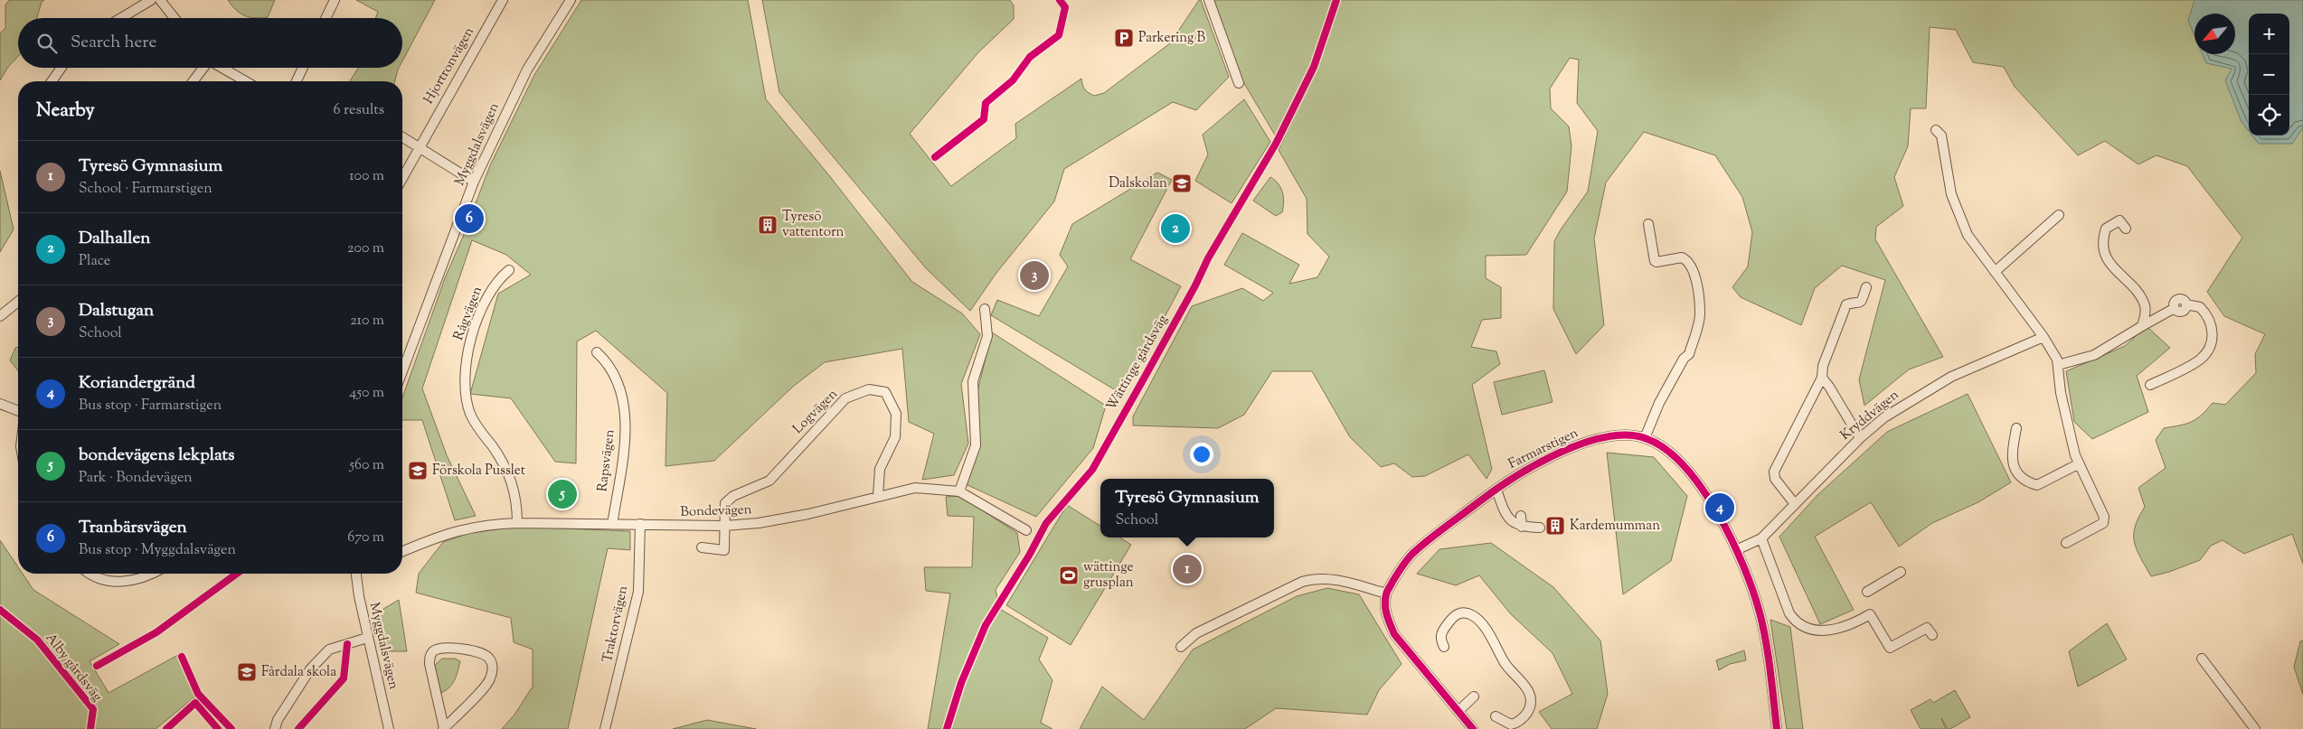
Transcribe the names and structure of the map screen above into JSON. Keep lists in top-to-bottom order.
{
  "streets": {
    "street": [
      "Hjortronvägen",
      "Myggdalsvägen",
      "Rågvägen",
      "Logvägen",
      "Kryddvägen",
      "Farmarstigen",
      "Rapsvägen",
      "Bondevägen",
      "Traktorvägen"
    ],
    "cycle path": ["Wättinge gårdsväg", "Alby gårdsväg"]
  },
  "crossings": [
    ["Rågvägen", "Bondevägen"],
    ["Logvägen", "Bondevägen"],
    ["Kryddvägen", "Farmarstigen"],
    ["Rapsvägen", "Bondevägen"],
    ["Bondevägen", "Traktorvägen"]
  ],
  "places": {
    "parking": ["Parkering B"],
    "school or university": ["Dalskolan", "Förskola Pusslet", "Fårdala skola"],
    "building": ["Tyresö vattentorn", "Kardemumman"],
    "sports": ["wättinge grusplan"]
  },
  "north": "bottom left",
  "page": {
    "map_buttons": ["+", "−"],
    "search": "Search here",
    "heading": ["Nearby", "6 results"],
    "list": [
      {
        "mark": "1",
        "name": "Tyresö Gymnasium",
        "note": "School · Farmarstigen",
        "value": "100 m"
      },
      {
        "mark": "2",
        "name": "Dalhallen",
        "note": "Place",
        "value": "200 m"
      },
      {
        "mark": "3",
        "name": "Dalstugan",
        "note": "School",
        "value": "210 m"
      },
      {
        "mark": "4",
        "name": "Koriandergränd",
        "note": "Bus stop · Farmarstigen",
        "value": "450 m"
      },
      {
        "mark": "5",
        "name": "bondevägens lekplats",
        "note": "Park · Bondevägen",
        "value": "560 m"
      },
      {
        "mark": "6",
        "name": "Tranbärsvägen",
        "note": "Bus stop · Myggdalsvägen",
        "value": "670 m"
      }
    ],
    "pins": [
      "6",
      "2",
      "3",
      "5",
      "4",
      "1"
    ],
    "popup": ["Tyresö Gymnasium", "School"]
  }
}
